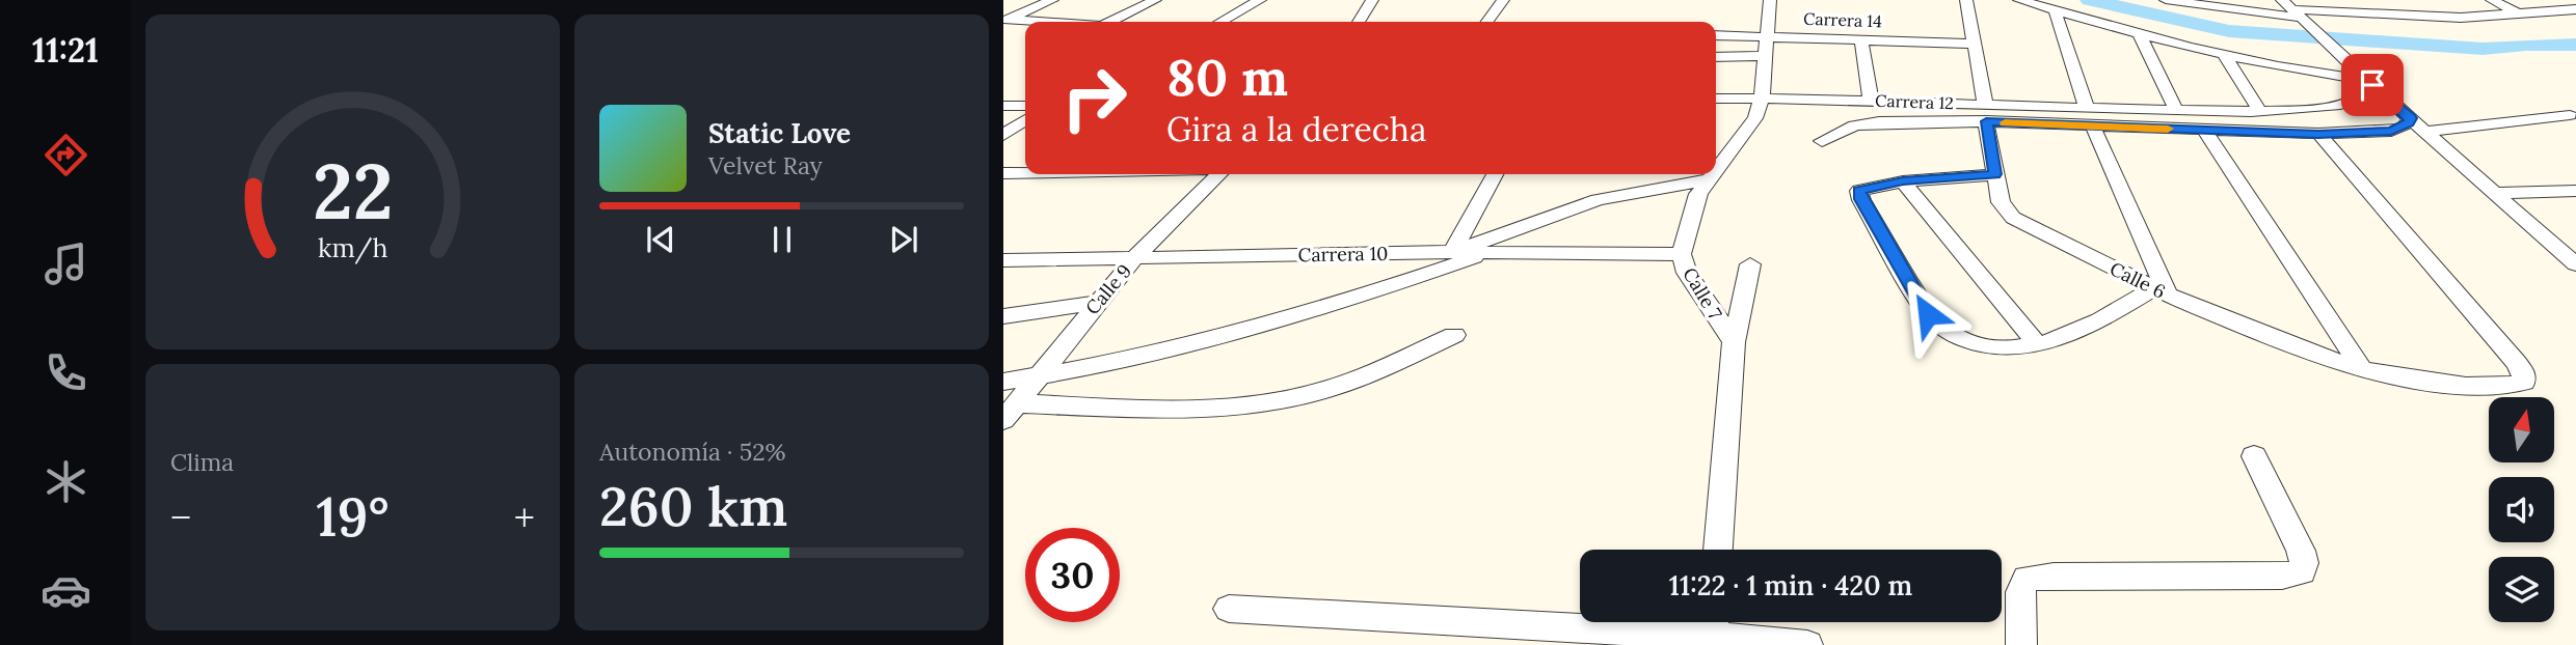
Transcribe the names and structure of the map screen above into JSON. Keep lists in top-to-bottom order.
{
  "streets": {
    "street": [
      "Carrera 14",
      "Carrera 12",
      "Carrera 10",
      "Calle 6",
      "Calle 9",
      "Calle 7"
    ]
  },
  "crossings": [
    ["Carrera 14", "Calle 6"],
    ["Carrera 14", "Calle 7"],
    ["Carrera 12", "Calle 6"],
    ["Carrera 12", "Calle 7"],
    ["Carrera 10", "Calle 9"],
    ["Carrera 10", "Calle 7"]
  ],
  "north": "top",
  "page": {
    "tabs": "11:21",
    "turn": ["80 m", "Gira a la derecha"],
    "song": ["Static Love", "Velvet Ray"],
    "tile": [
      "Clima",
      ["Autonomía · 52%", "260 km"]
    ],
    "heat": ["−", "19°", "+"],
    "limit": "30",
    "trip": "11:22 · 1 min · 420 m",
    "gauge": ["22", "km/h"]
  }
}
